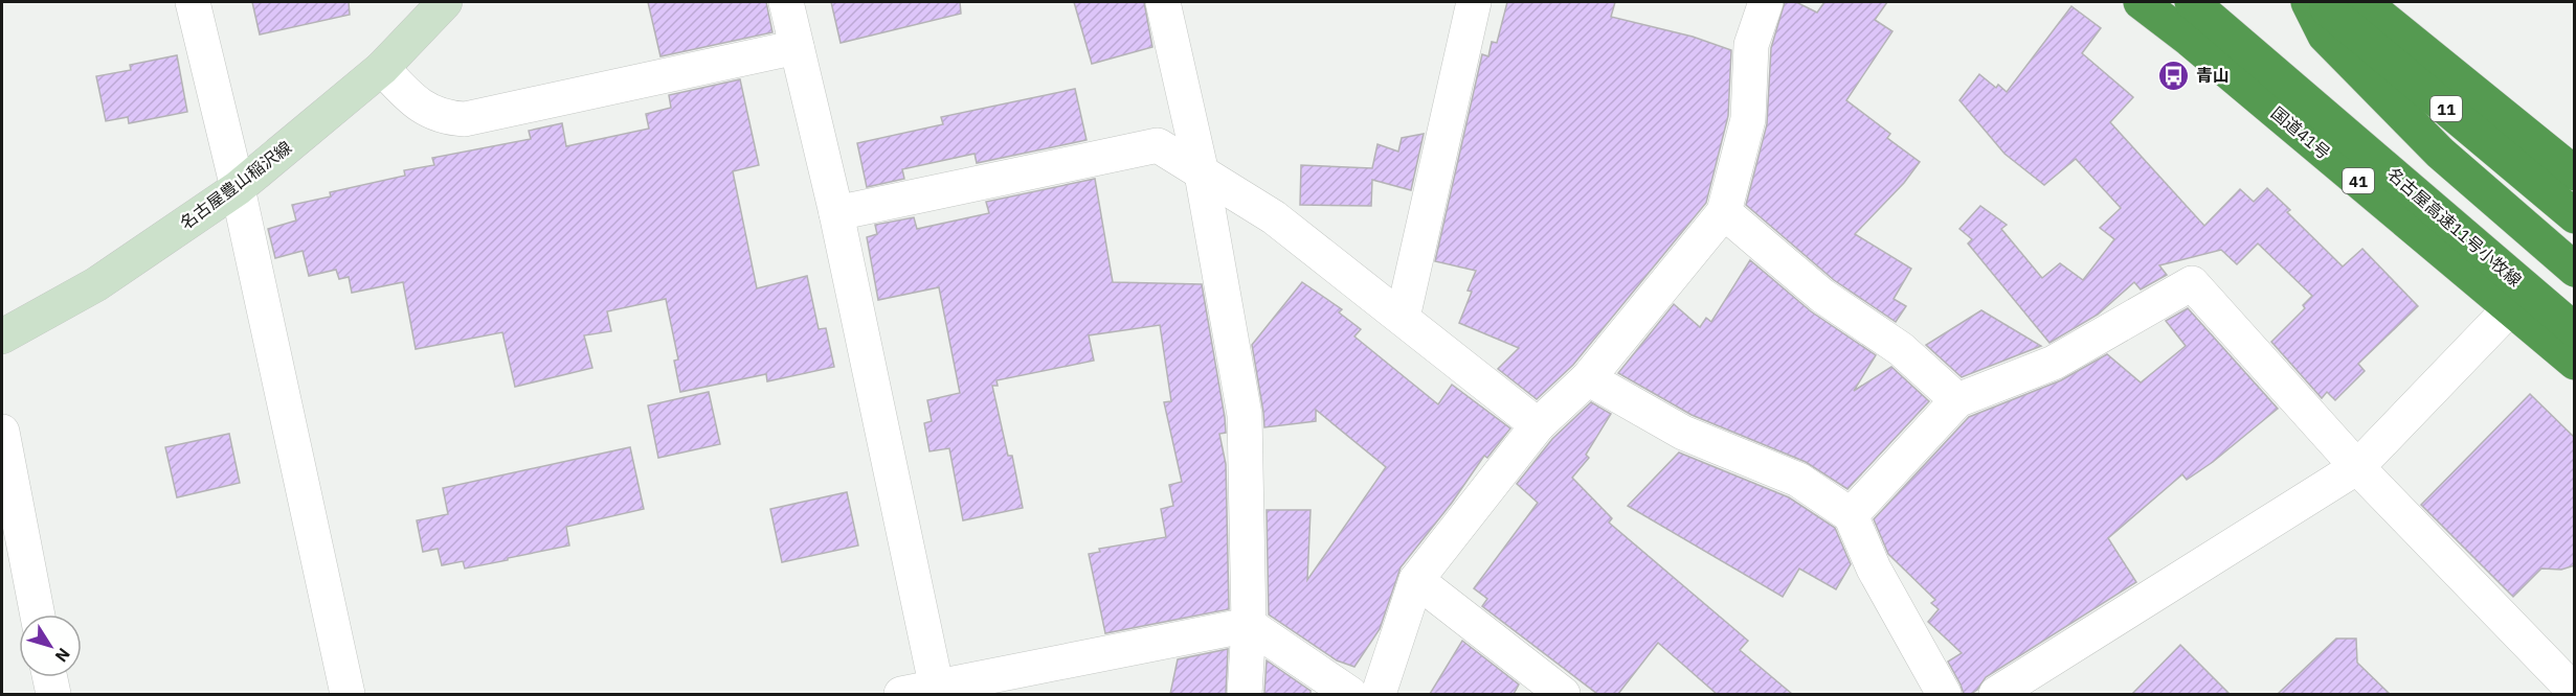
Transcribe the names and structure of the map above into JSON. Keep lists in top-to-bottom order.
{
  "streets": {
    "highway": [
      "11",
      "国道41号",
      "41",
      "名古屋高速11号小牧線"
    ],
    "main road": ["名古屋豊山稲沢線"]
  },
  "places": {
    "bus stop": ["青山"]
  },
  "north": "bottom right"
}
